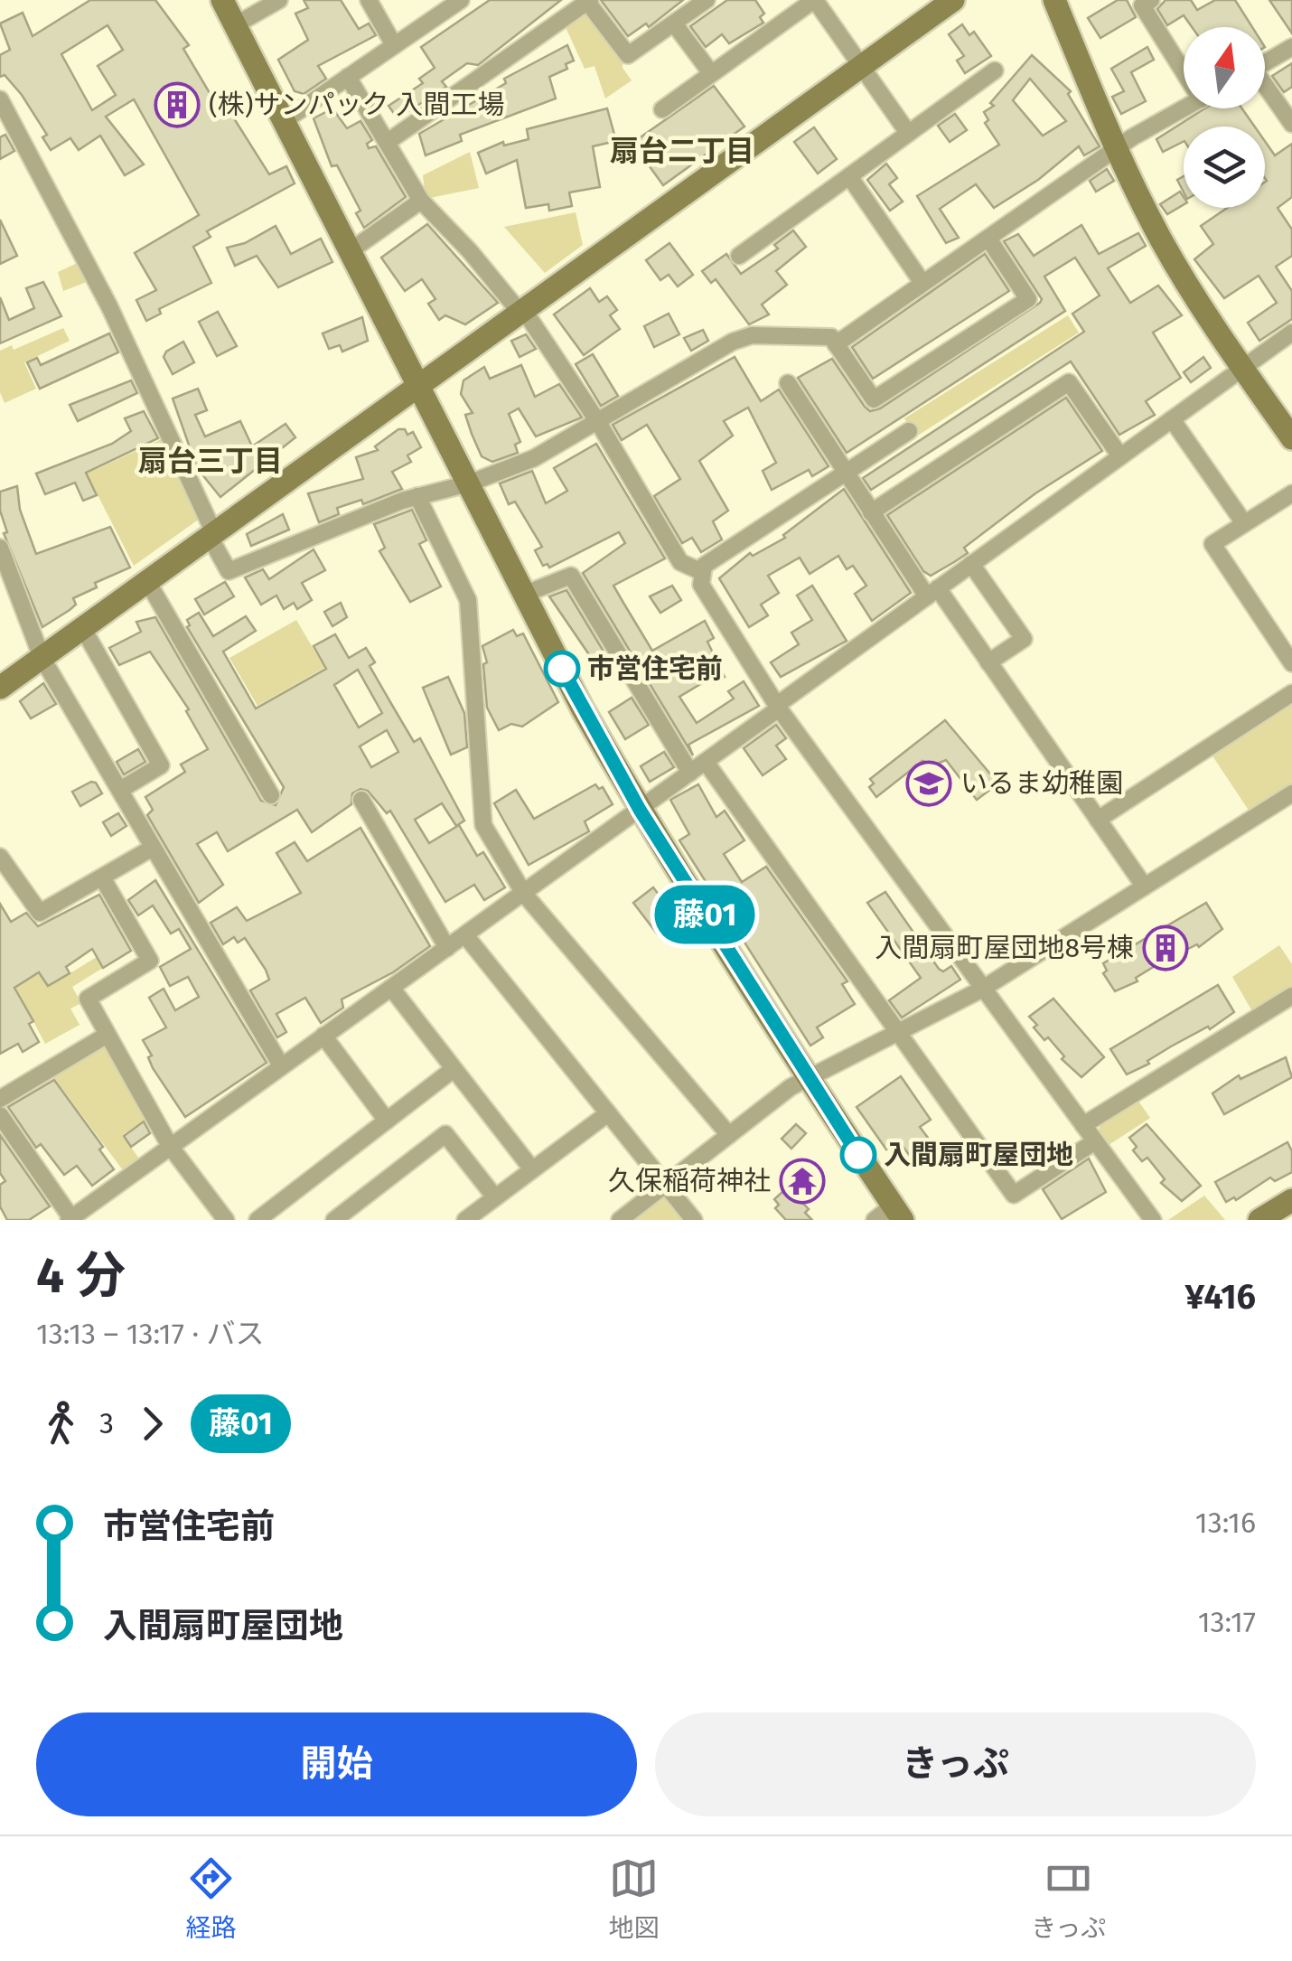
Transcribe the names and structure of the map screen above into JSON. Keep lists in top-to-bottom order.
{
  "districts": ["扇台二丁目", "扇台三丁目"],
  "places": {
    "building": ["(株)サンパック 入間工場", "入間扇町屋団地8号棟"],
    "other": ["市営住宅前", "入間扇町屋団地"],
    "school or university": ["いるま幼稚園"],
    "temple": ["久保稲荷神社"]
  },
  "lines": ["bus line 藤01"],
  "north": "top",
  "page": {
    "on_map": "藤01",
    "heading": ["4 分", "13:13 – 13:17 · バス", "¥416"],
    "legs": ["3", "藤01"],
    "list": [
      {
        "name": "市営住宅前",
        "value": "13:16"
      },
      {
        "name": "入間扇町屋団地",
        "value": "13:17"
      }
    ],
    "buttons": ["開始", "きっぷ"],
    "tabs": ["経路", "地図", "きっぷ"]
  }
}
